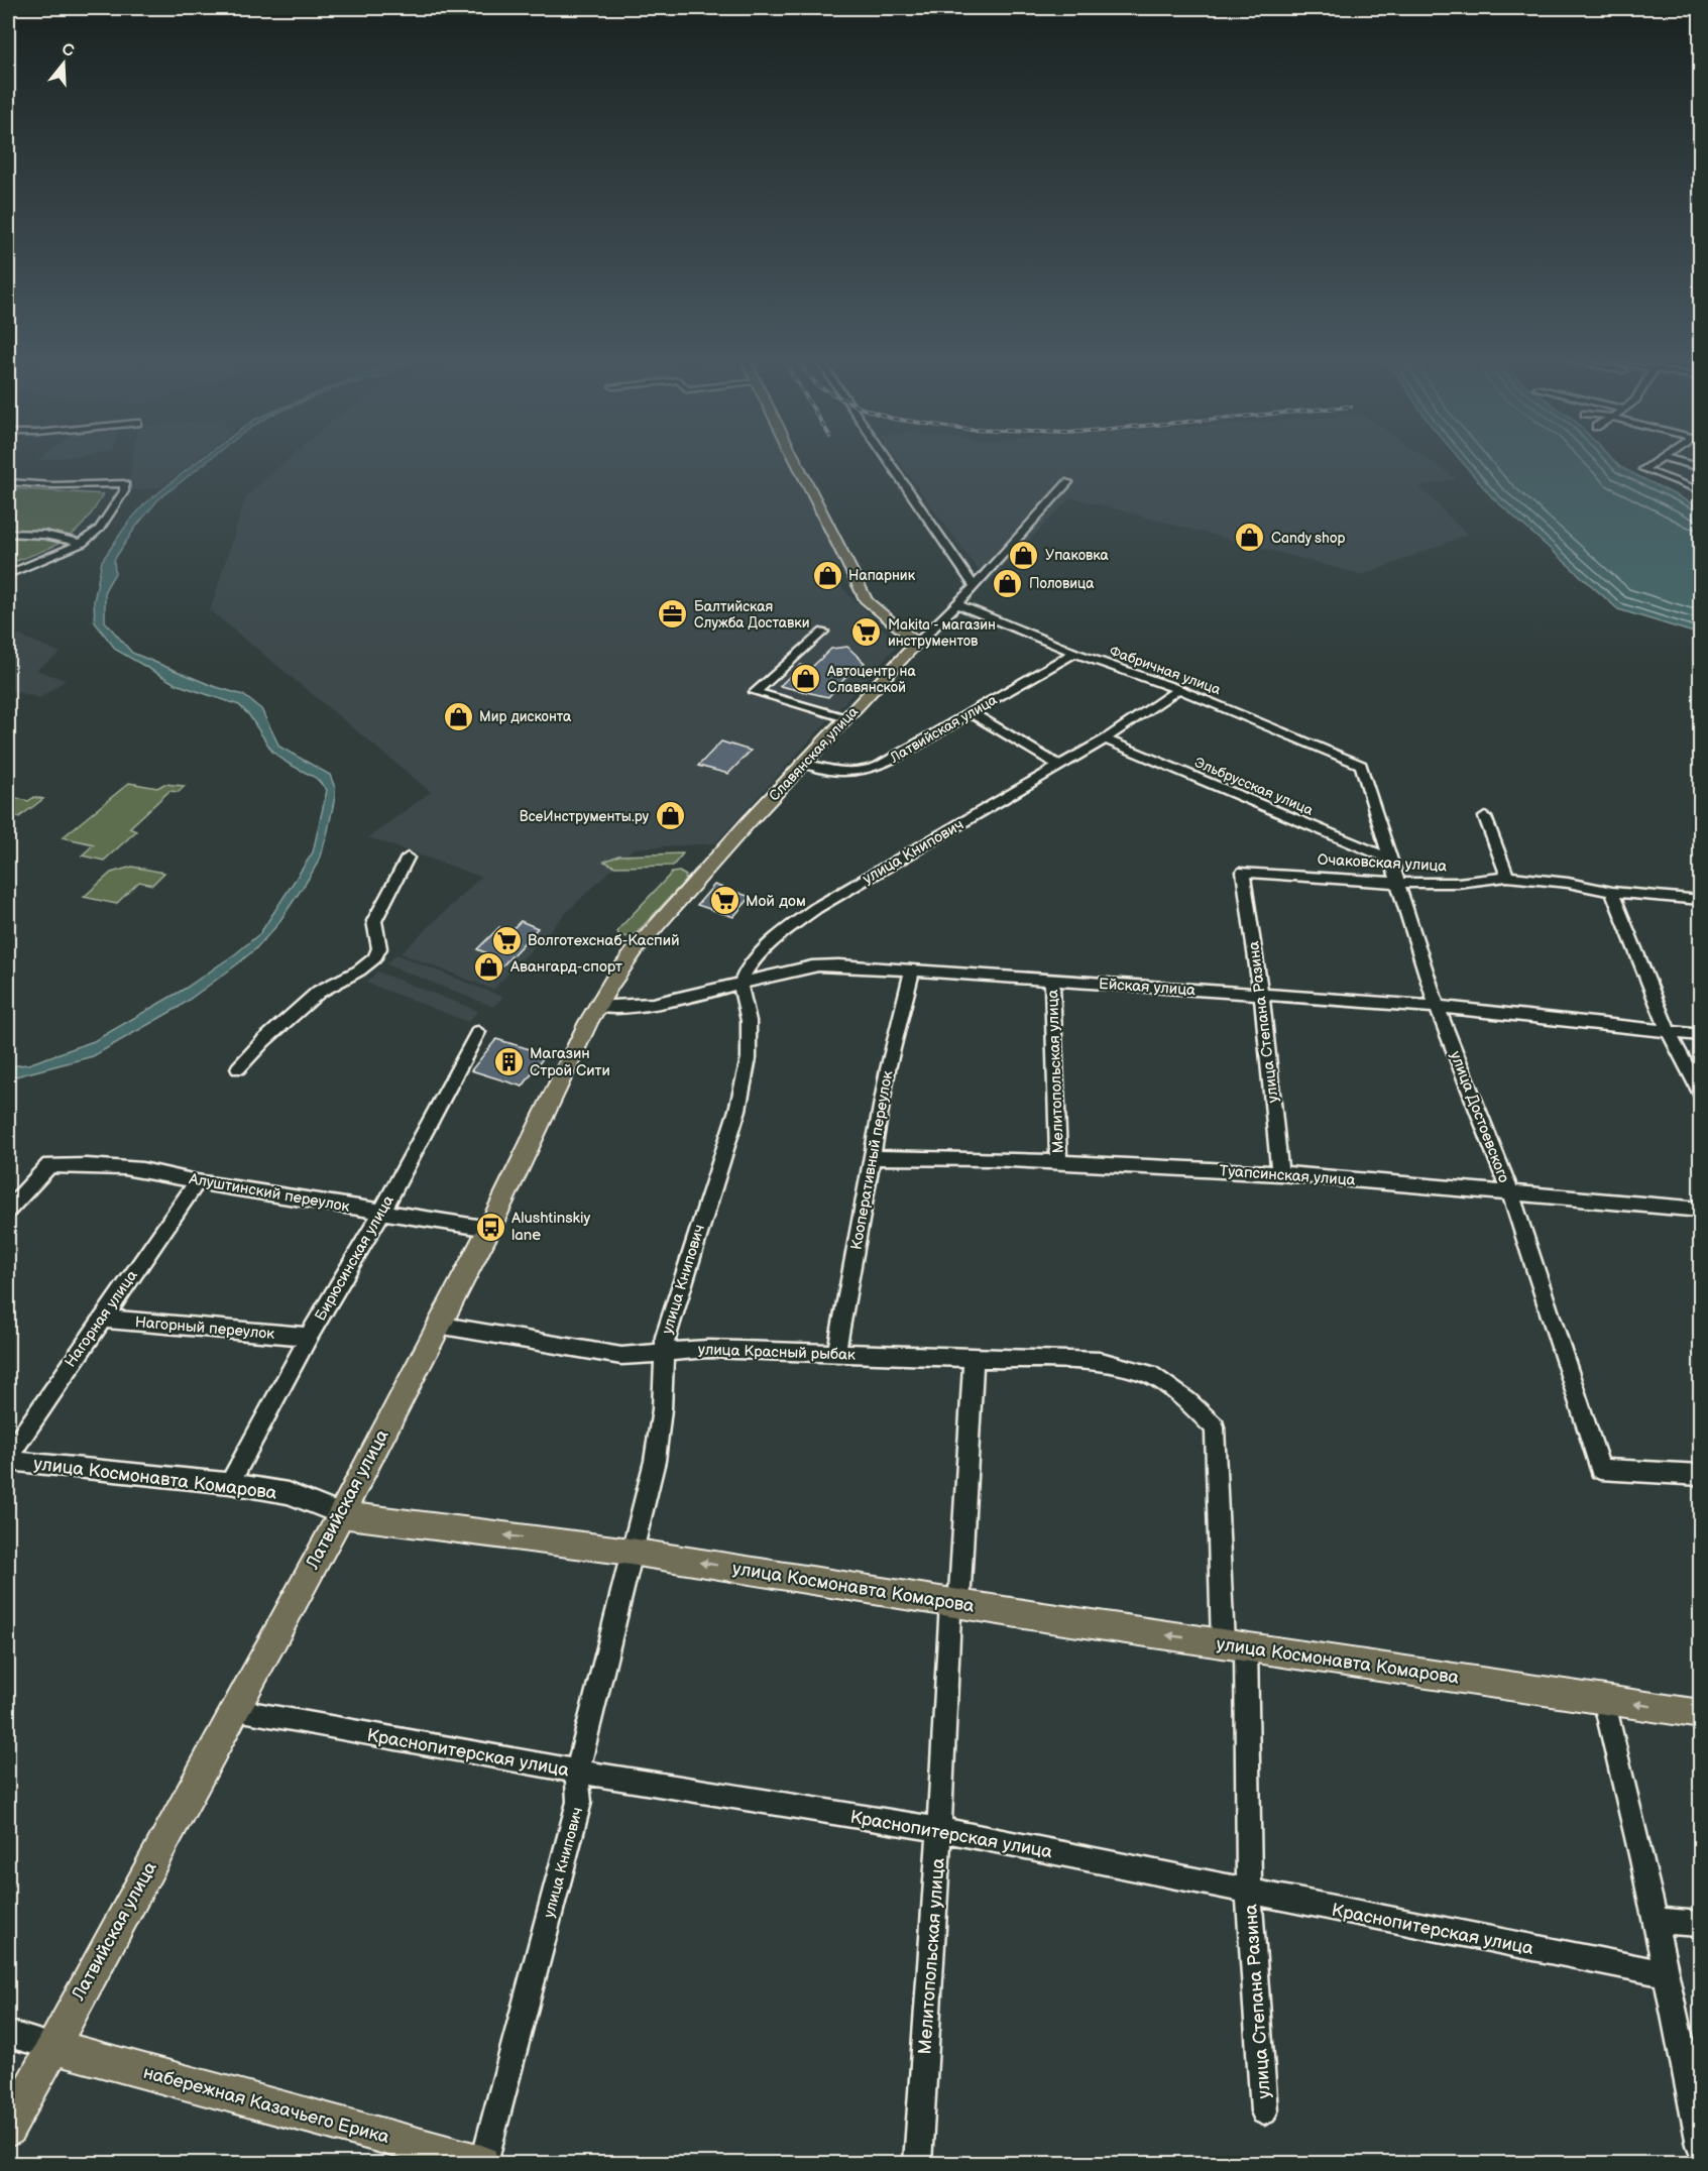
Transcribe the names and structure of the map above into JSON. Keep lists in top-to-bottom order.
{
  "streets": {
    "main road": [
      "Латвийская улица",
      "Славянская улица",
      "улица Космонавта Комарова",
      "набережная Казачьего Ерика"
    ],
    "street": [
      "Фабричная улица",
      "Эльбрусская улица",
      "улица Книпович",
      "Очаковская улица",
      "Ейская улица",
      "улица Степана Разина",
      "Мелитопольская улица",
      "улица Достоевского",
      "Кооперативный переулок",
      "Туапсинская улица",
      "Алуштинский переулок",
      "Бирюсинская улица",
      "Нагорная улица",
      "Нагорный переулок",
      "улица Красный рыбак",
      "Краснопитерская улица"
    ]
  },
  "crossings": [
    ["Фабричная улица", "Латвийская улица"],
    ["Фабричная улица", "Славянская улица"],
    ["Фабричная улица", "улица Книпович"],
    ["Фабричная улица", "улица Достоевского"],
    ["Латвийская улица", "Славянская улица"],
    ["Латвийская улица", "Ейская улица"],
    ["Латвийская улица", "Алуштинский переулок"],
    ["Латвийская улица", "улица Красный рыбак"],
    ["Латвийская улица", "улица Космонавта Комарова"],
    ["Латвийская улица", "Краснопитерская улица"],
    ["Латвийская улица", "набережная Казачьего Ерика"],
    ["Эльбрусская улица", "улица Книпович"],
    ["Эльбрусская улица", "улица Достоевского"],
    ["улица Книпович", "Ейская улица"],
    ["улица Книпович", "улица Красный рыбак"],
    ["улица Книпович", "улица Космонавта Комарова"],
    ["улица Книпович", "Краснопитерская улица"],
    ["улица Книпович", "набережная Казачьего Ерика"],
    ["Очаковская улица", "улица Степана Разина"],
    ["Очаковская улица", "улица Достоевского"],
    ["Ейская улица", "улица Степана Разина"],
    ["Ейская улица", "Мелитопольская улица"],
    ["Ейская улица", "улица Достоевского"],
    ["Ейская улица", "Кооперативный переулок"],
    ["улица Степана Разина", "Туапсинская улица"],
    ["улица Степана Разина", "улица Красный рыбак"],
    ["улица Степана Разина", "улица Космонавта Комарова"],
    ["улица Степана Разина", "Краснопитерская улица"],
    ["Мелитопольская улица", "Туапсинская улица"],
    ["Мелитопольская улица", "улица Красный рыбак"],
    ["Мелитопольская улица", "улица Космонавта Комарова"],
    ["Мелитопольская улица", "Краснопитерская улица"],
    ["улица Достоевского", "Туапсинская улица"],
    ["Кооперативный переулок", "Туапсинская улица"],
    ["Кооперативный переулок", "улица Красный рыбак"],
    ["Алуштинский переулок", "Бирюсинская улица"],
    ["Алуштинский переулок", "Нагорная улица"],
    ["Бирюсинская улица", "Нагорный переулок"],
    ["Бирюсинская улица", "улица Космонавта Комарова"],
    ["Нагорная улица", "Нагорный переулок"],
    ["Нагорная улица", "улица Космонавта Комарова"]
  ],
  "one_way": ["улица Космонавта Комарова"],
  "places": {
    "shop": [
      "Candy shop",
      "Упаковка",
      "Напарник",
      "Половица",
      "Автоцентр на Славянской",
      "Мир дисконта",
      "ВсеИнструменты.ру",
      "Авангард-cпорт"
    ],
    "office": ["Балтийская Служба Доставки"],
    "supermarket": ["Makita - магазин инструментов", "Мой дом", "Волготехснаб-Каспий"],
    "building": ["Магазин Строй Сити"],
    "bus stop": ["Alushtinskiy lane"]
  },
  "north": "top"
}
